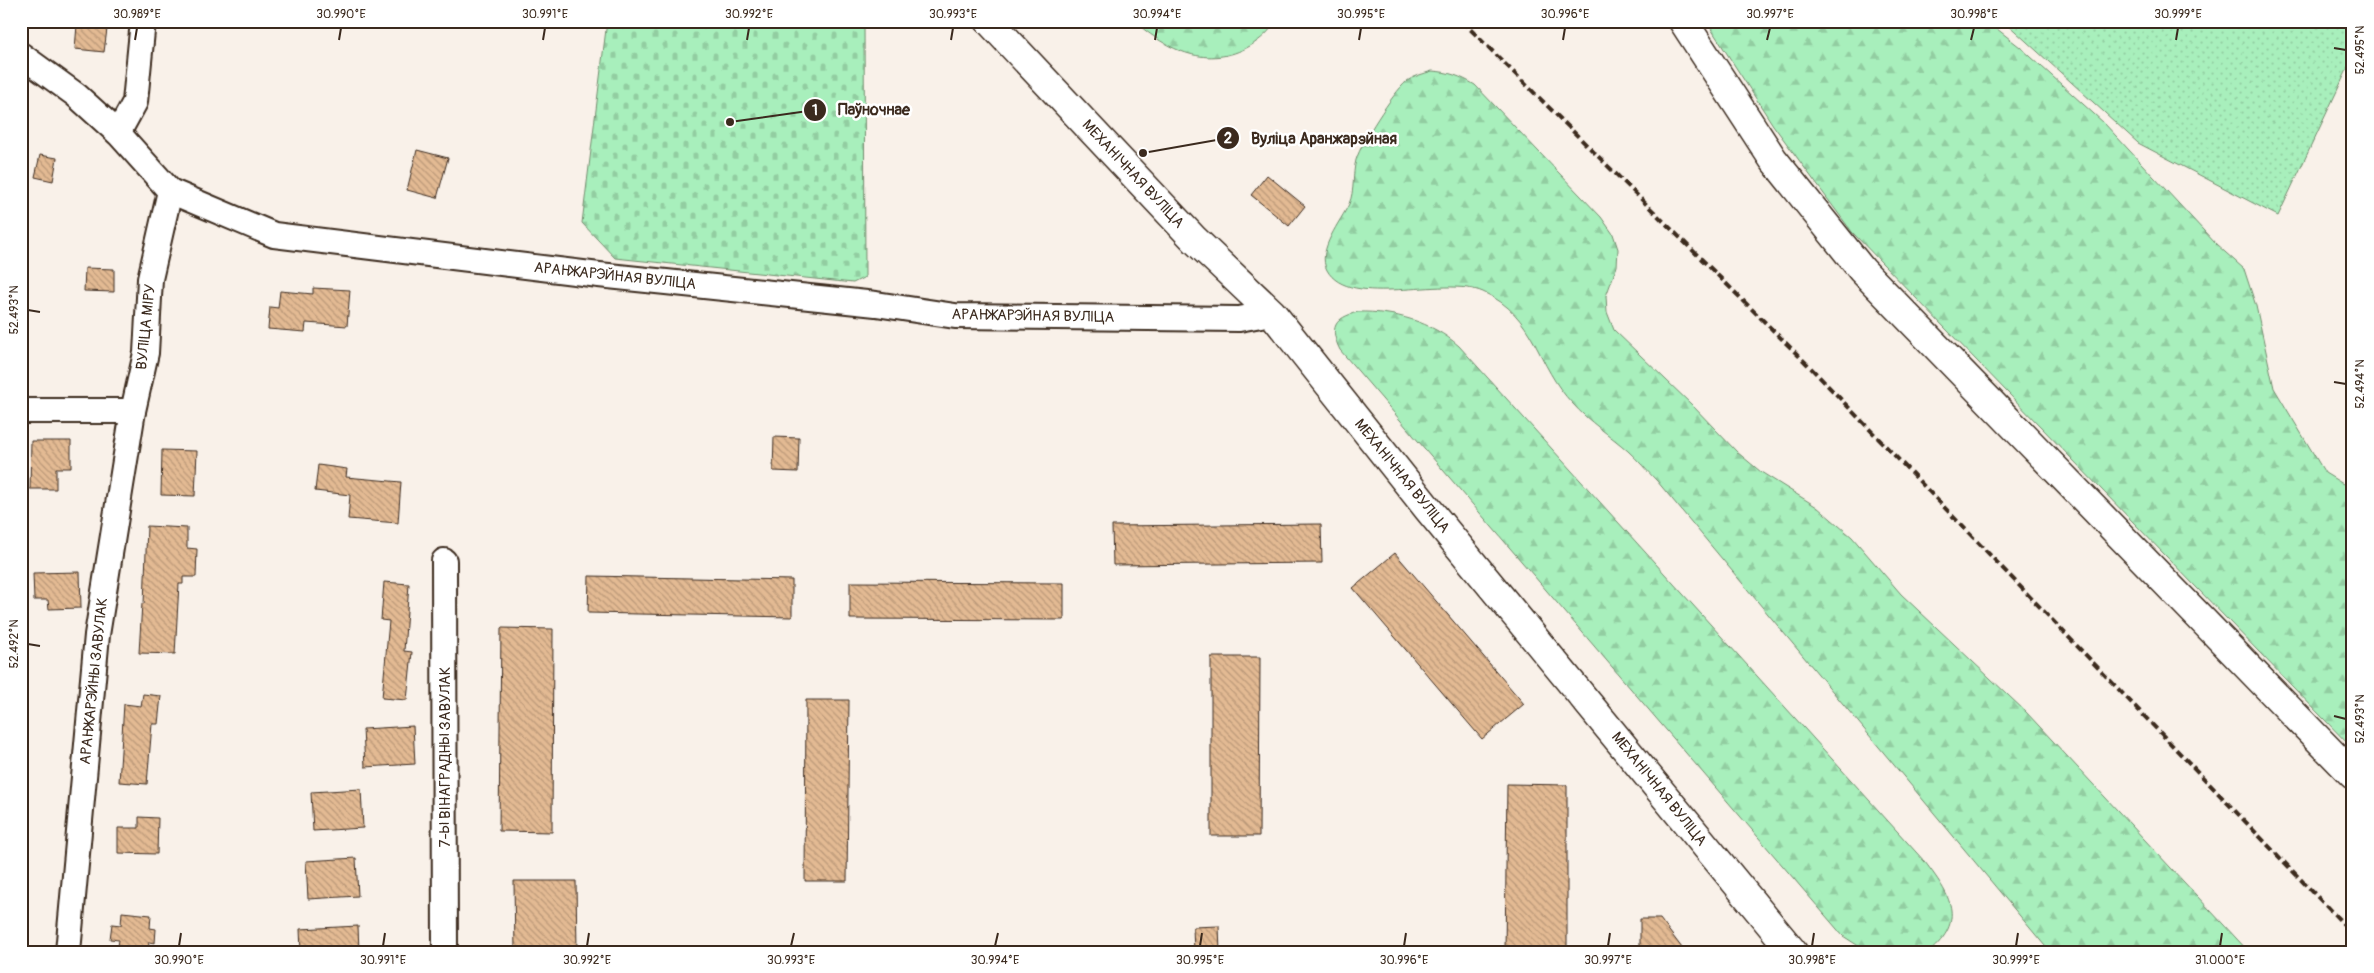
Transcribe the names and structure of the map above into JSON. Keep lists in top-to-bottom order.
{
  "streets": {
    "street": [
      "МЕХАНІЧНАЯ ВУЛІЦА",
      "АРАНЖАРЭЙНАЯ ВУЛІЦА",
      "ВУЛІЦА МІРУ",
      "АРАНЖАРЭЙНЫ ЗАВУЛАК",
      "7-Ы ВІНАГРАДНЫ ЗАВУЛАК"
    ]
  },
  "crossings": [
    ["МЕХАНІЧНАЯ ВУЛІЦА", "АРАНЖАРЭЙНАЯ ВУЛІЦА"],
    ["АРАНЖАРЭЙНАЯ ВУЛІЦА", "ВУЛІЦА МІРУ"],
    ["ВУЛІЦА МІРУ", "АРАНЖАРЭЙНЫ ЗАВУЛАК"]
  ],
  "places": ["Паўночнае", "Вуліца Аранжарэйная"],
  "coordinates": [
    "30.989°E",
    "30.990°E",
    "30.991°E",
    "30.992°E",
    "30.993°E",
    "30.994°E",
    "30.995°E",
    "30.996°E",
    "30.997°E",
    "30.998°E",
    "30.999°E",
    "52.495°N",
    "52.493°N",
    "52.494°N",
    "52.492°N",
    "31.000°E"
  ]
}
